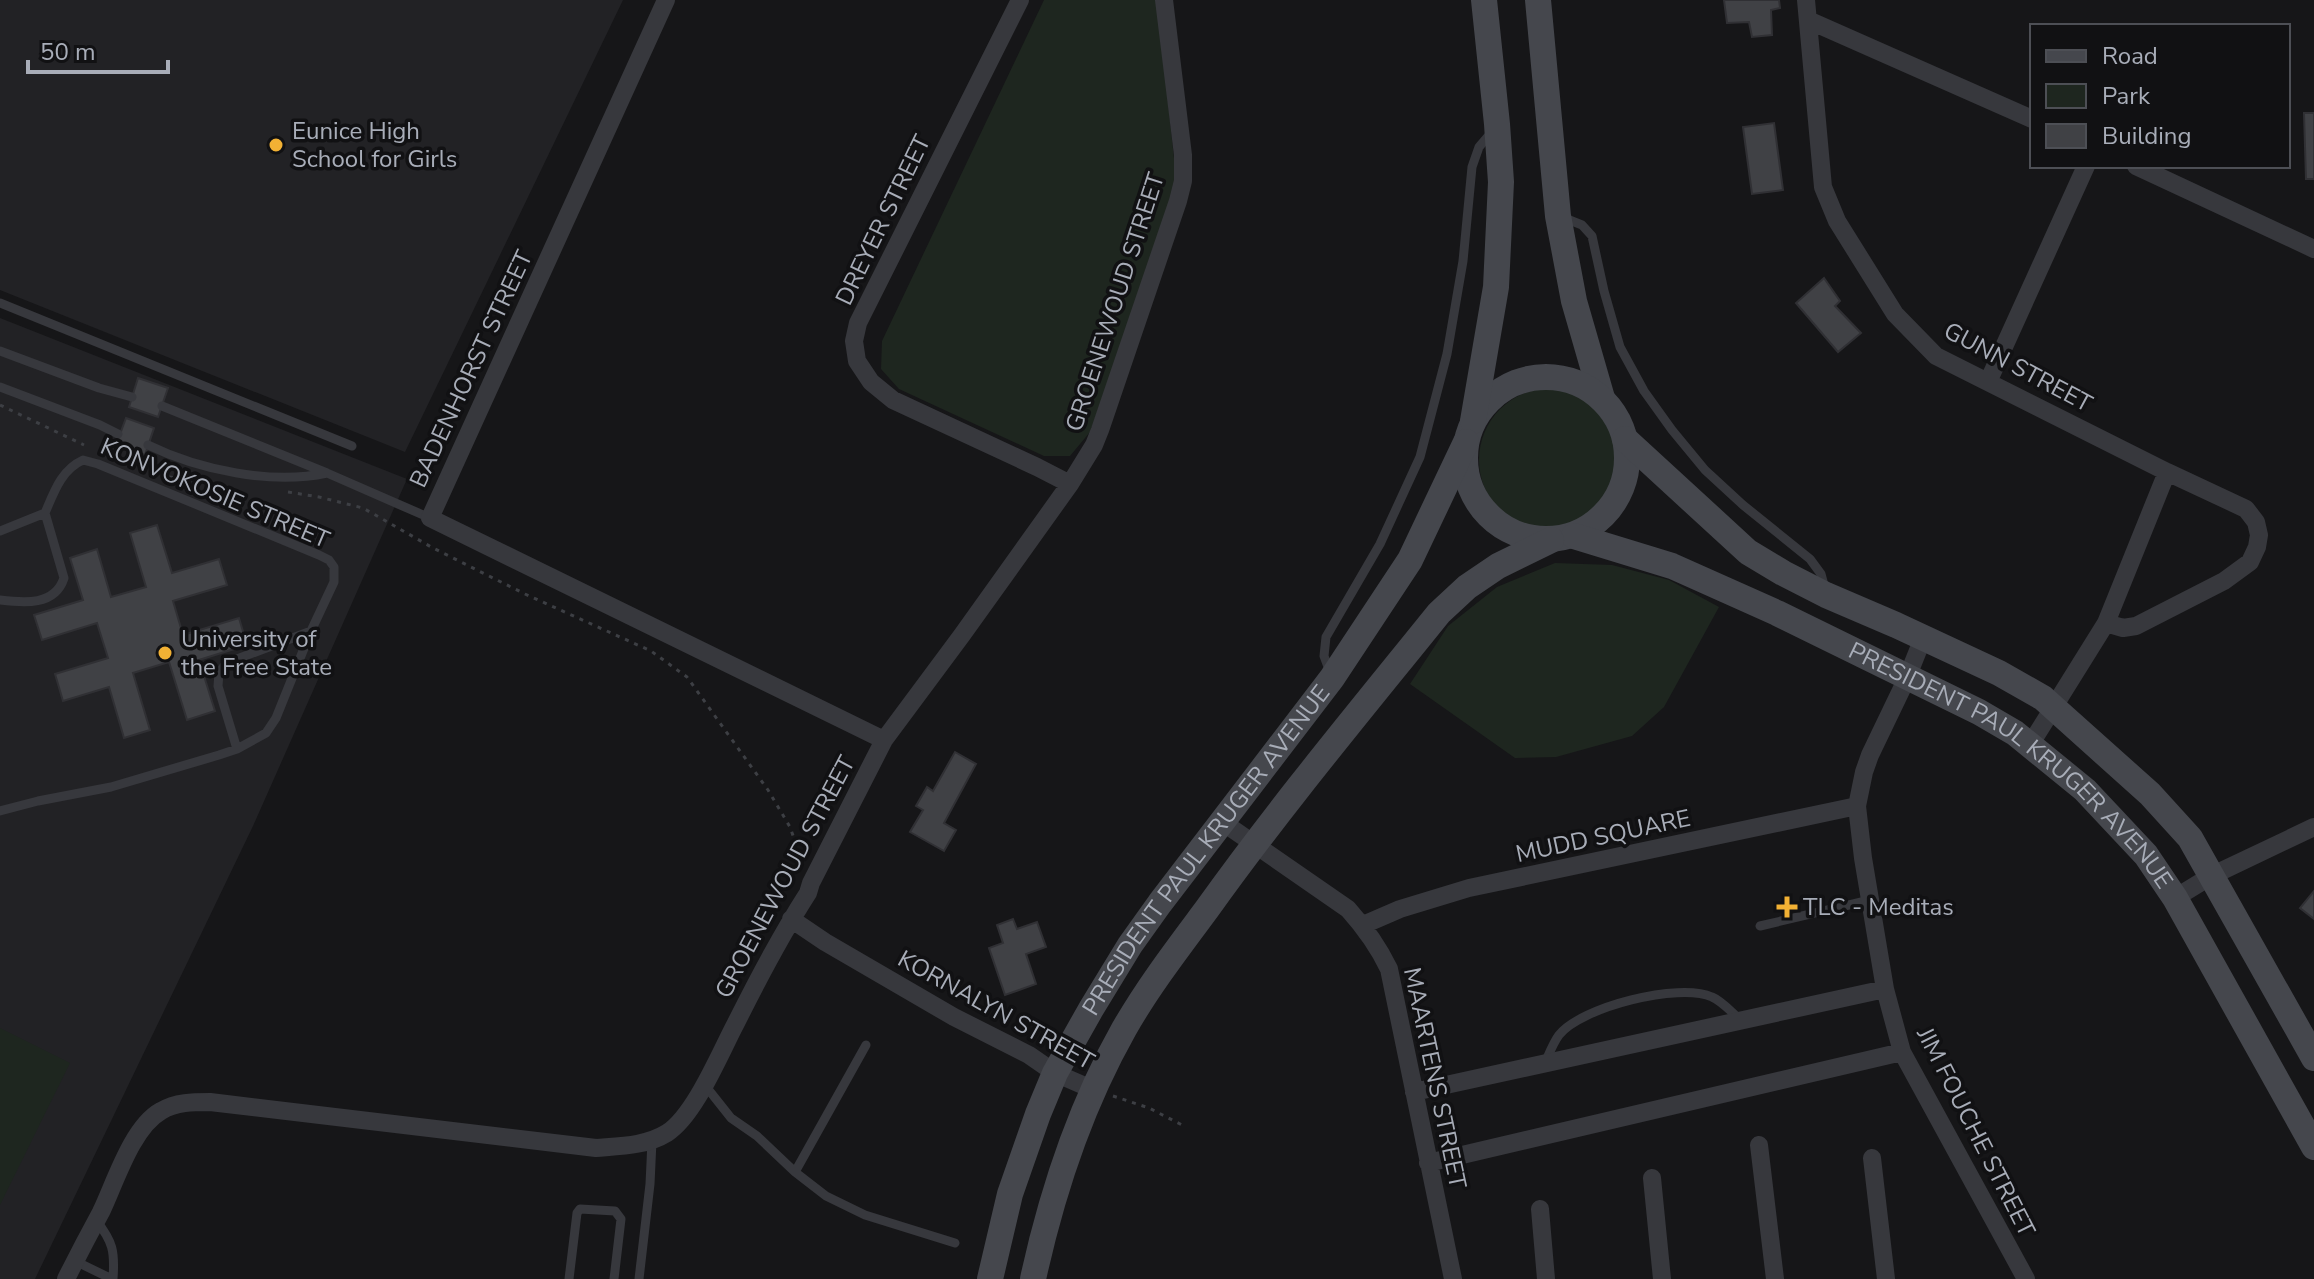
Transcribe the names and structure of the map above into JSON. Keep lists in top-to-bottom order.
{
  "streets": {
    "street": [
      "DREYER STREET",
      "GROENEWOUD STREET",
      "GUNN STREET",
      "BADENHORST STREET",
      "PRESIDENT PAUL KRUGER AVENUE",
      "MUDD SQUARE",
      "KORNALYN STREET",
      "MAARTENS STREET",
      "JIM FOUCHE STREET"
    ],
    "lane": ["KONVOKOSIE STREET"]
  },
  "crossings": [
    ["DREYER STREET", "GROENEWOUD STREET"],
    ["GROENEWOUD STREET", "BADENHORST STREET"],
    ["GROENEWOUD STREET", "KORNALYN STREET"],
    ["PRESIDENT PAUL KRUGER AVENUE", "KORNALYN STREET"],
    ["PRESIDENT PAUL KRUGER AVENUE", "MAARTENS STREET"],
    ["PRESIDENT PAUL KRUGER AVENUE", "JIM FOUCHE STREET"],
    ["MUDD SQUARE", "MAARTENS STREET"],
    ["MUDD SQUARE", "JIM FOUCHE STREET"]
  ],
  "places": {
    "other": ["Eunice High School for Girls", "University of the Free State"],
    "health": ["TLC - Meditas"]
  },
  "legend": ["Road", "Park", "Building"],
  "scale_bar": "50 m"
}
